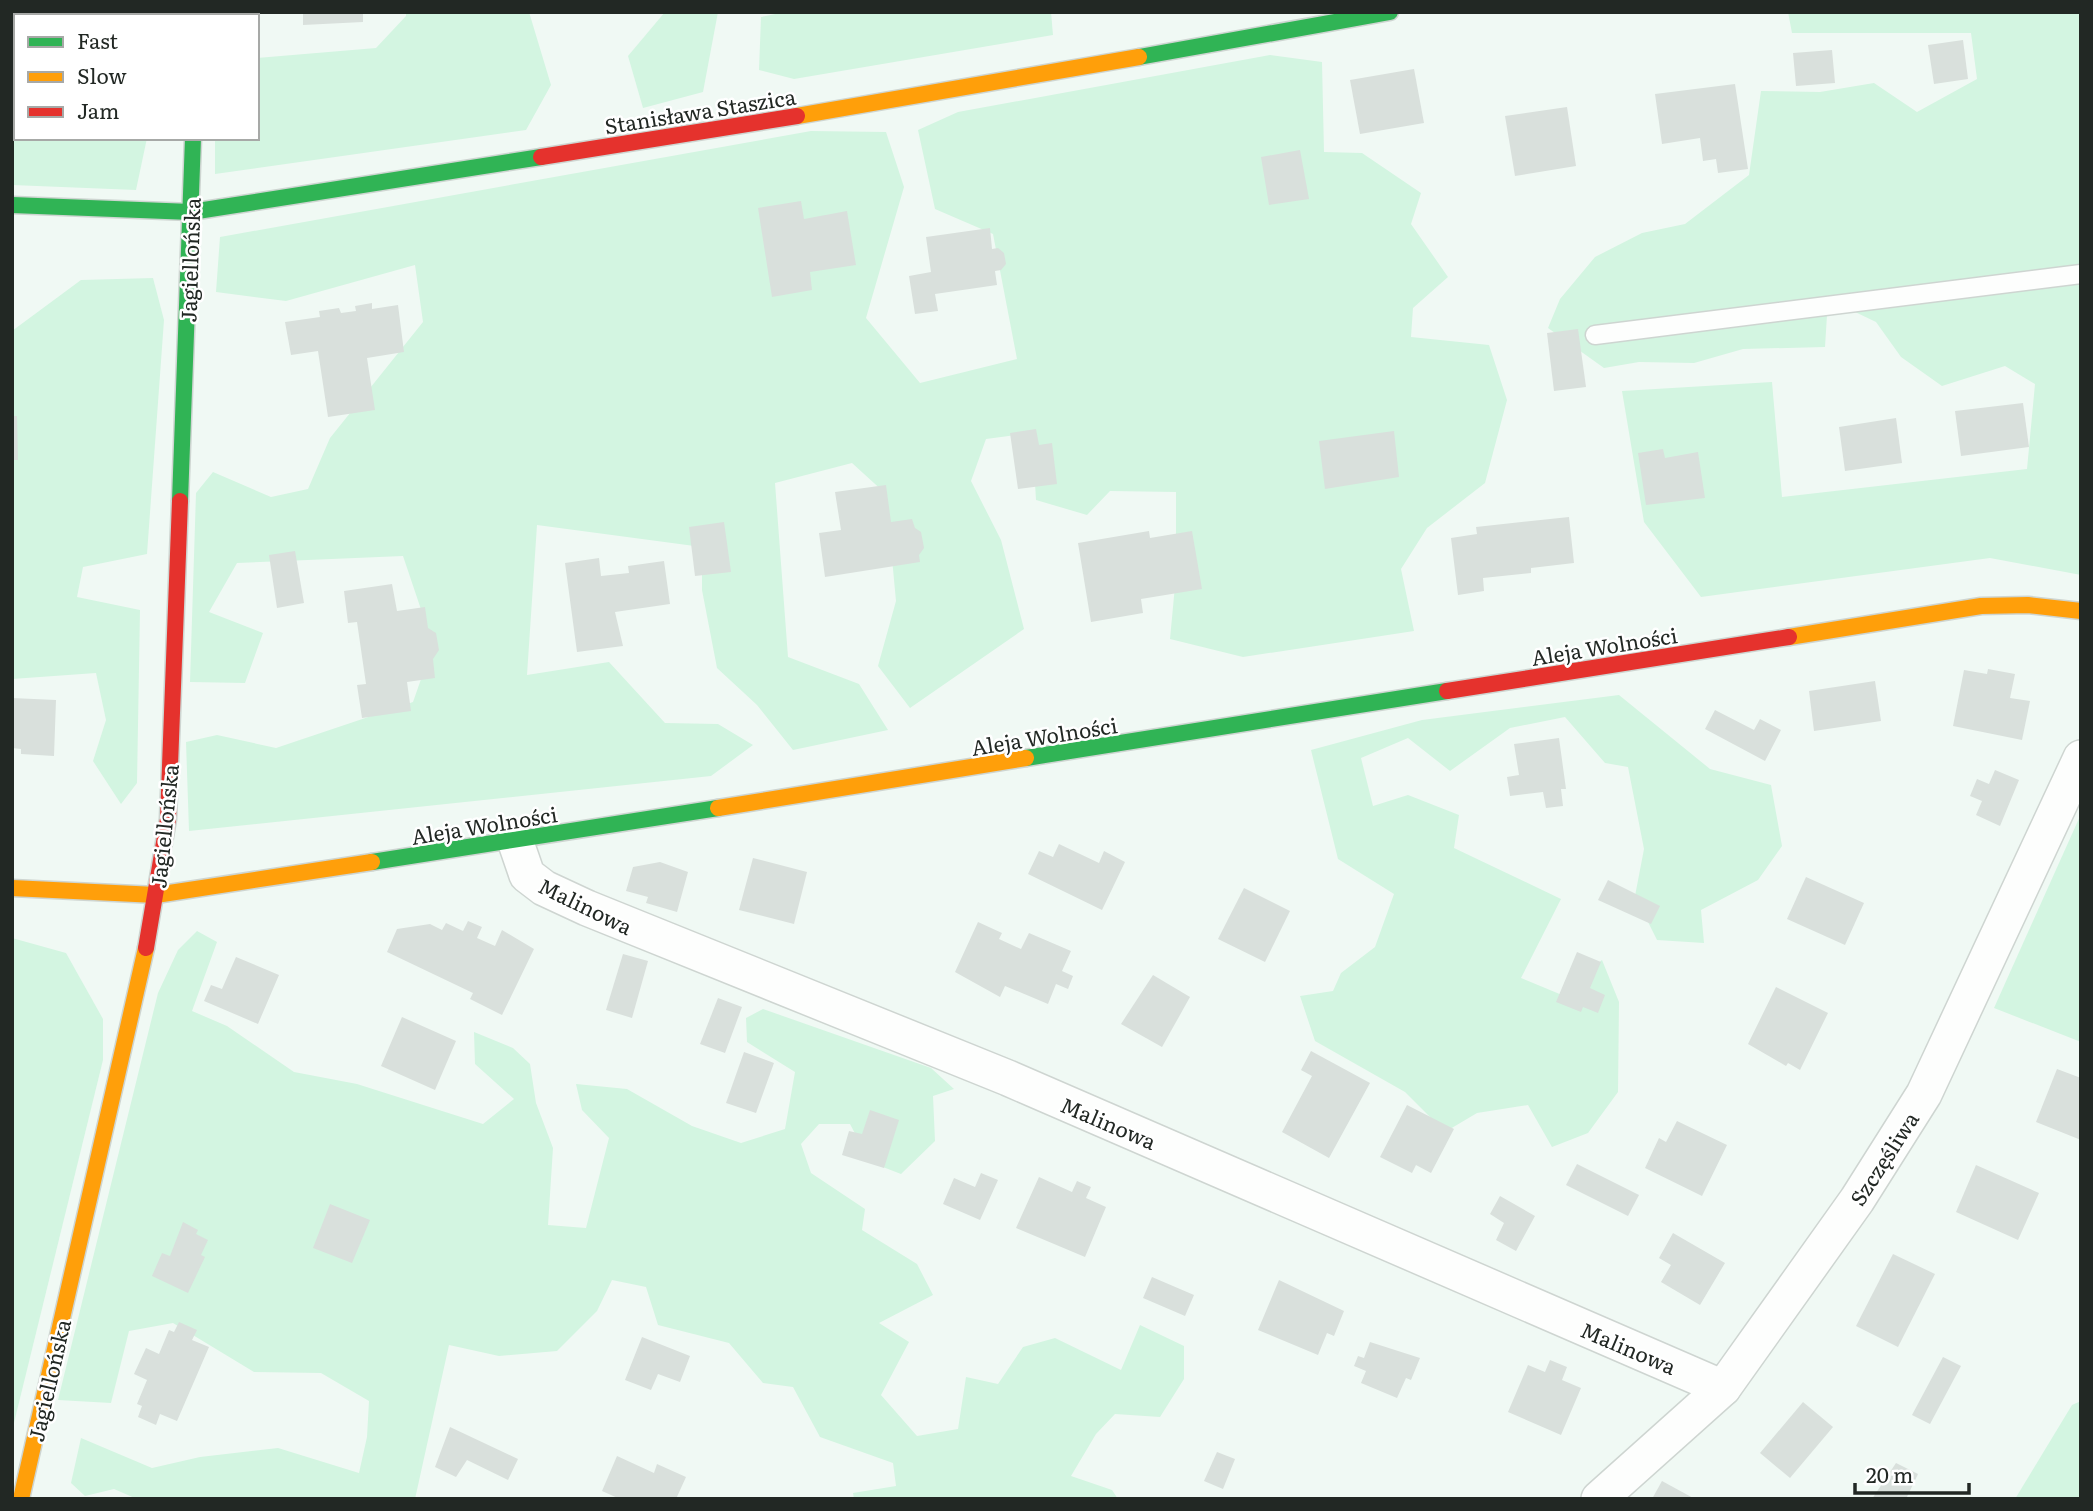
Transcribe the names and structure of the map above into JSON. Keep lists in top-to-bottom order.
{
  "streets": {
    "street": [
      "Stanisława Staszica",
      "Jagiellońska",
      "Aleja Wolności",
      "Malinowa",
      "Szczęśliwa"
    ]
  },
  "crossings": [
    ["Stanisława Staszica", "Jagiellońska"],
    ["Jagiellońska", "Aleja Wolności"],
    ["Aleja Wolności", "Malinowa"],
    ["Malinowa", "Szczęśliwa"]
  ],
  "legend": ["Fast", "Slow", "Jam"],
  "scale_bar": "20 m"
}
